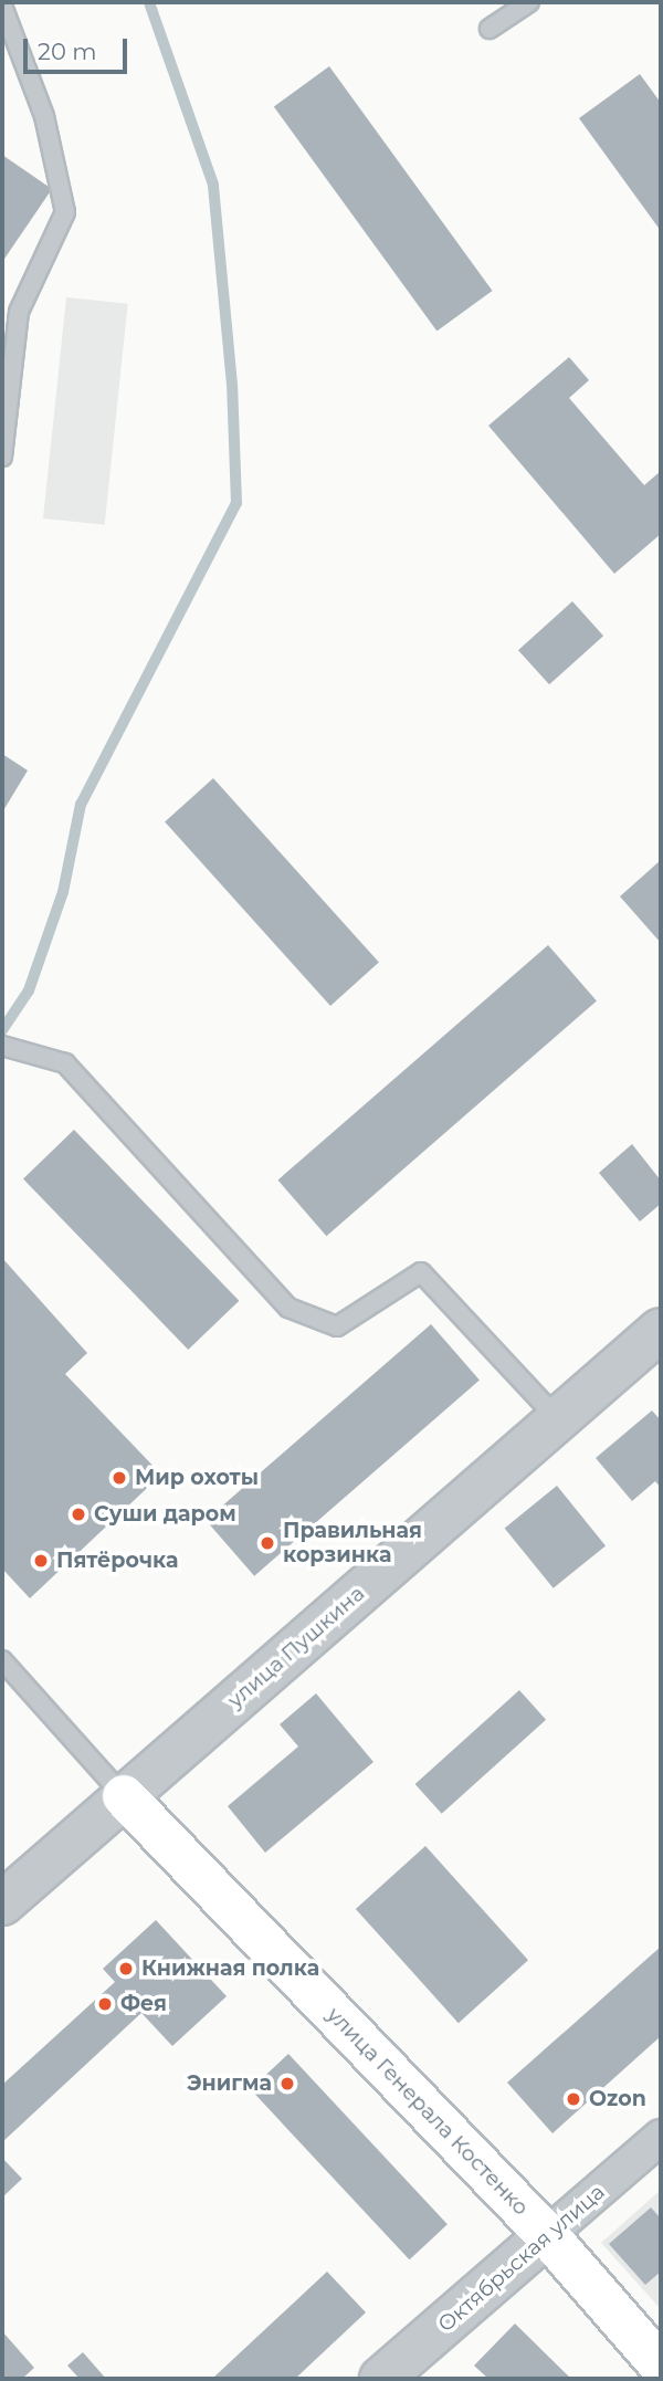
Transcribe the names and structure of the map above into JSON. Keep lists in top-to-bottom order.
{
  "streets": {
    "main road": ["улица Генерала Костенко"],
    "street": ["улица Пушкина", "Октябрьская улица"]
  },
  "crossings": [
    ["улица Пушкина", "улица Генерала Костенко"],
    ["улица Генерала Костенко", "Октябрьская улица"]
  ],
  "places": [
    "Мир охоты",
    "Суши даром",
    "Правильная корзинка",
    "Пятёрочка",
    "Книжная полка",
    "Фея",
    "Энигма",
    "Ozon"
  ],
  "scale_bar": "20 m"
}
